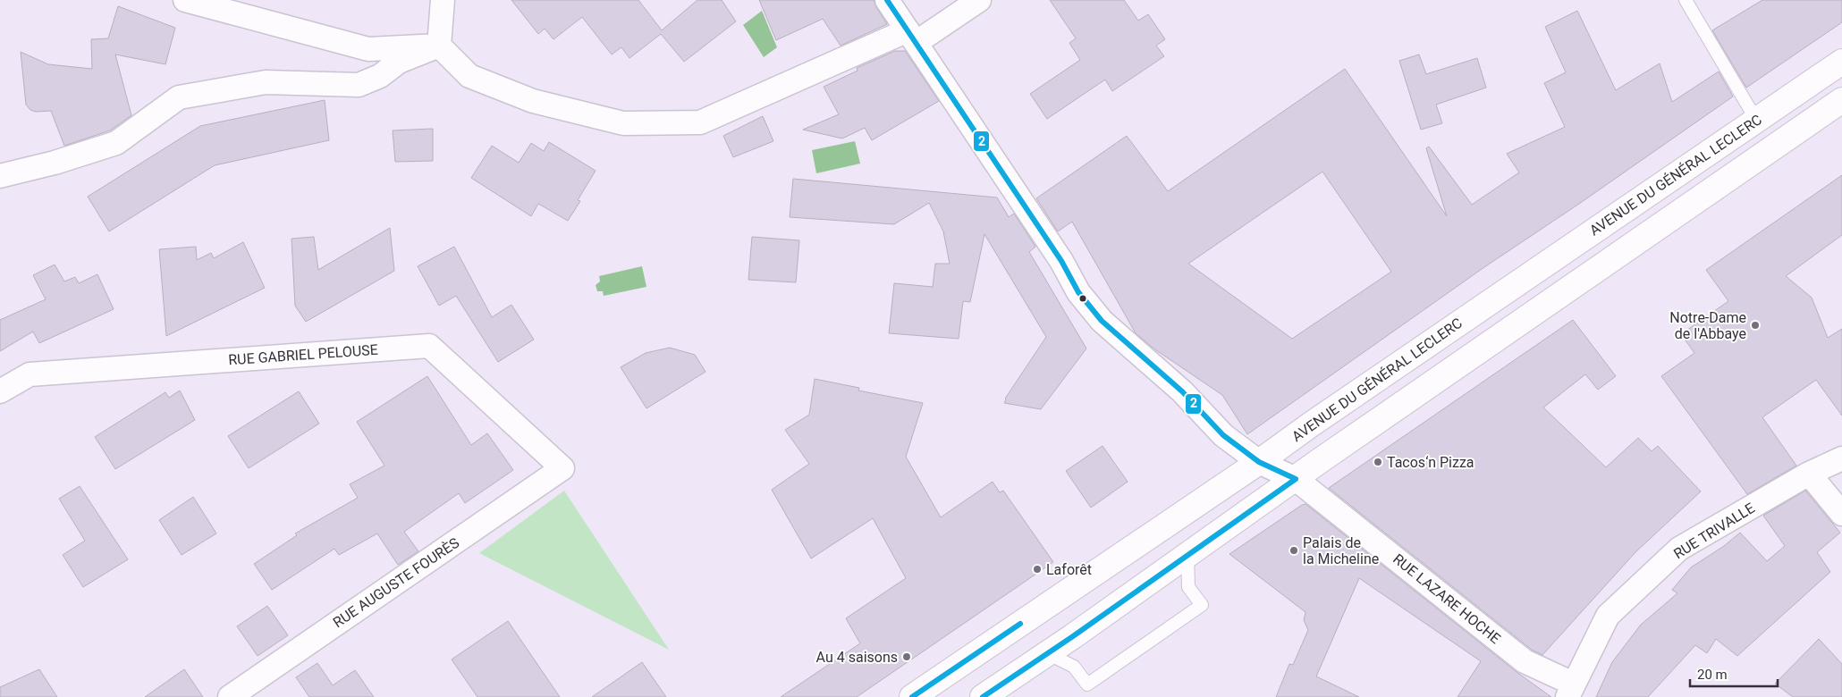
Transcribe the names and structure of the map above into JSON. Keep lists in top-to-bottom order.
{
  "streets": {
    "main road": ["AVENUE DU GÉNÉRAL LECLERC"],
    "street": [
      "RUE GABRIEL PELOUSE",
      "RUE TRIVALLE",
      "RUE AUGUSTE FOURÈS",
      "RUE LAZARE HOCHE"
    ]
  },
  "crossings": [
    ["AVENUE DU GÉNÉRAL LECLERC", "RUE LAZARE HOCHE"],
    ["RUE GABRIEL PELOUSE", "RUE AUGUSTE FOURÈS"],
    ["RUE TRIVALLE", "RUE LAZARE HOCHE"]
  ],
  "places": [
    "Notre-Dame de l'Abbaye",
    "Tacos‘n Pizza",
    "Palais de la Micheline",
    "Laforêt",
    "Au 4 saisons"
  ],
  "lines": ["transit line 2"],
  "scale_bar": "20 m"
}
